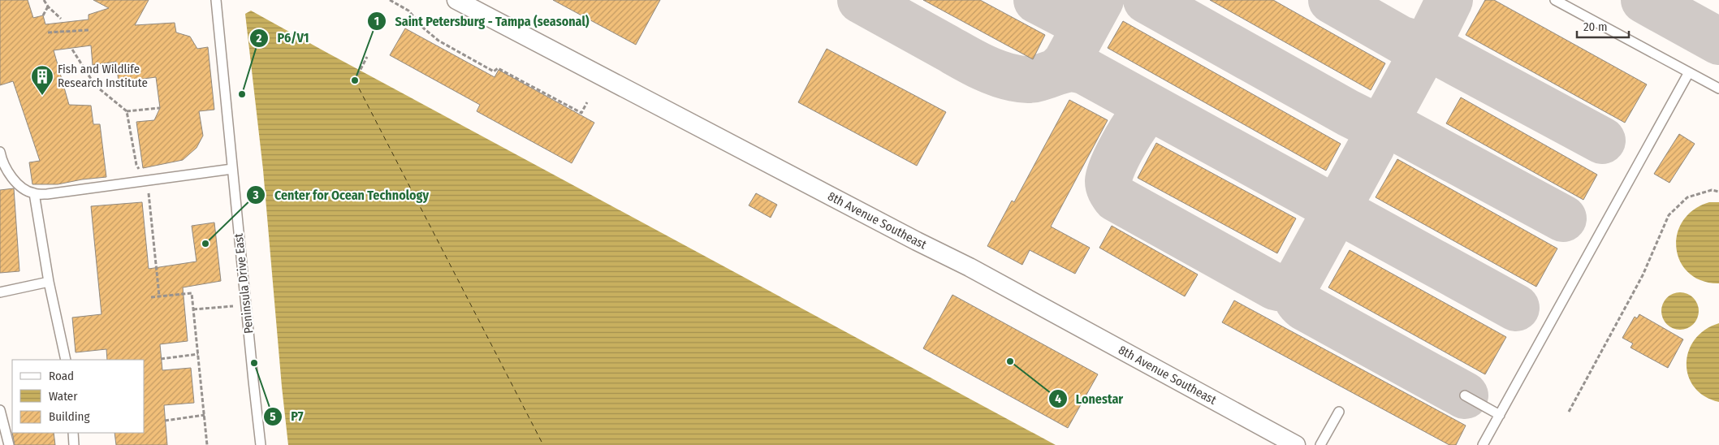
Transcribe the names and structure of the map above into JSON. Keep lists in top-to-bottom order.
{
  "streets": {
    "street": ["8th Avenue Southeast"],
    "lane": ["Peninsula Drive East"]
  },
  "places": {
    "other": [
      "Saint Petersburg - Tampa (seasonal)",
      "P6/V1",
      "Center for Ocean Technology",
      "Lonestar",
      "P7"
    ],
    "building": ["Fish and Wildlife Research Institute"]
  },
  "legend": ["Road", "Water", "Building"],
  "scale_bar": "20 m"
}
